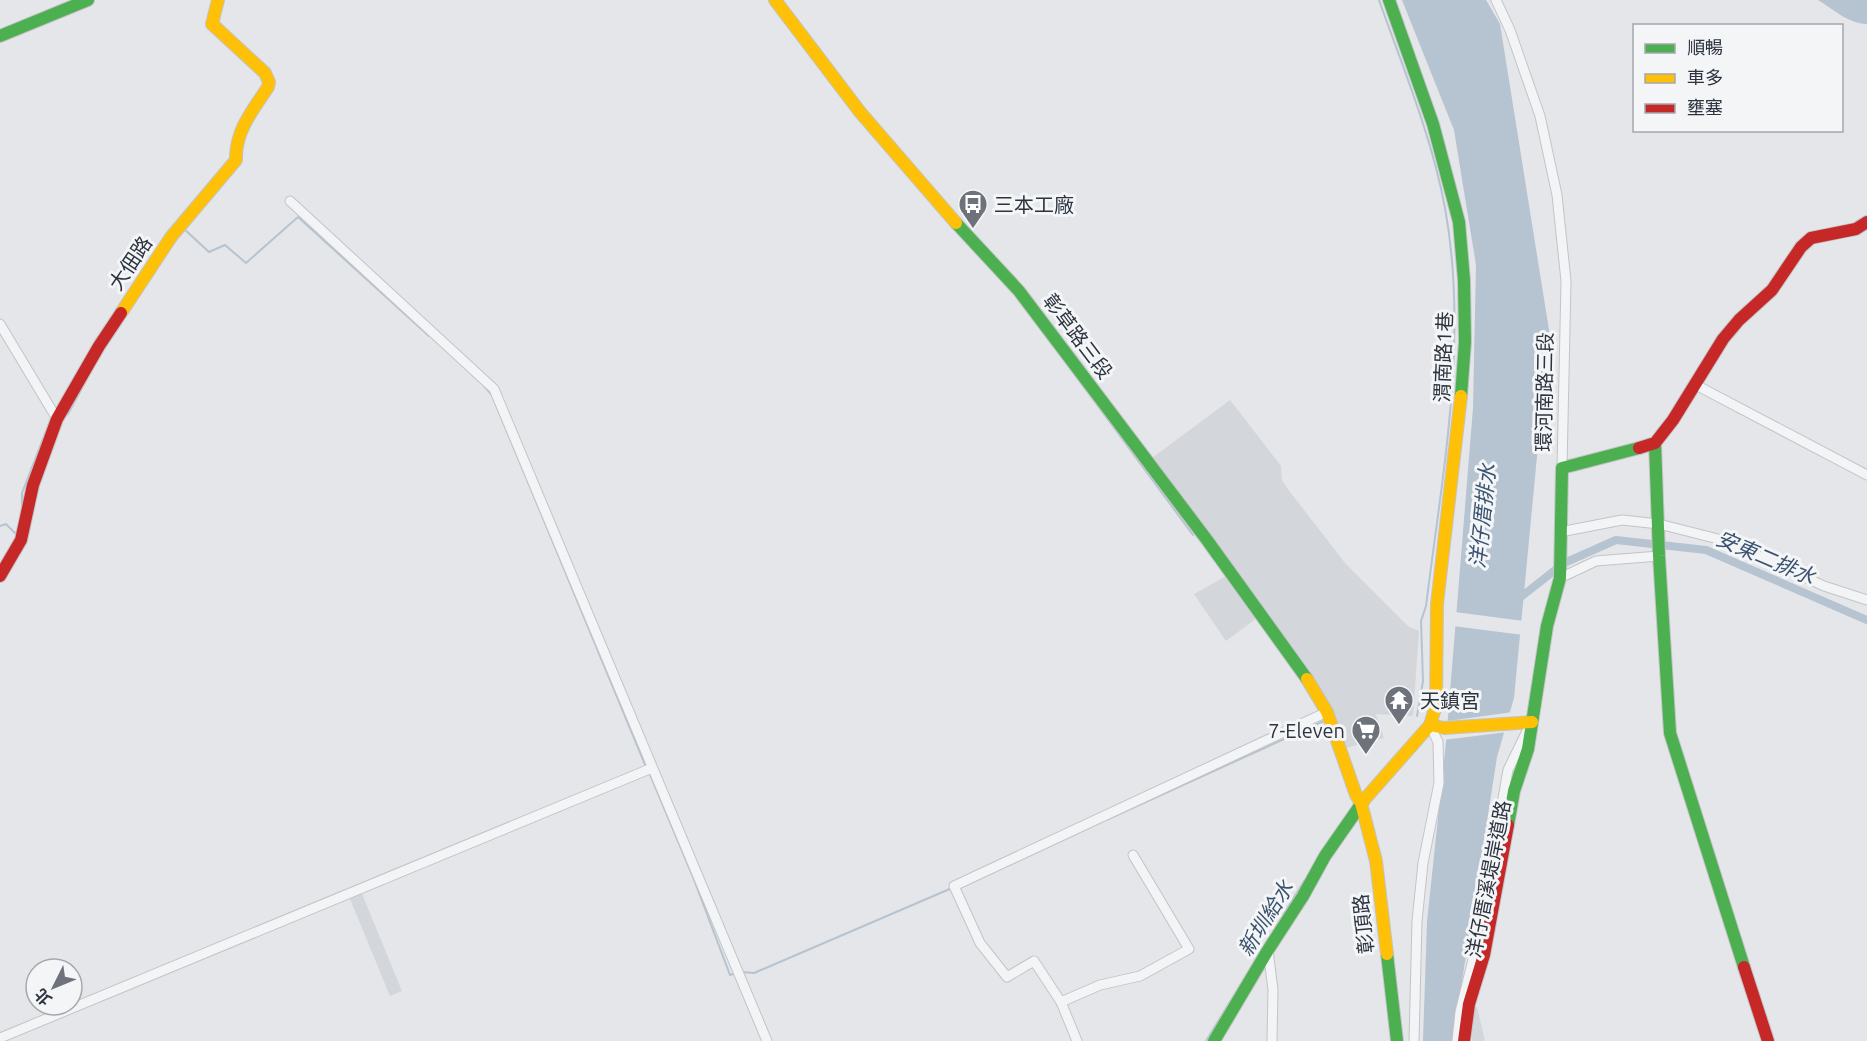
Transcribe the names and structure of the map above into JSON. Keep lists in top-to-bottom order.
{
  "streets": {
    "street": [
      "大佃路",
      "彰草路三段",
      "渭南路1巷",
      "環河南路三段",
      "洋仔厝溪堤岸道路",
      "彰頂路"
    ]
  },
  "crossings": [
    ["彰草路三段", "彰頂路"],
    ["環河南路三段", "洋仔厝溪堤岸道路"]
  ],
  "water": ["洋仔厝排水", "安東二排水", "新圳給水"],
  "places": {
    "bus stop": ["三本工廠"],
    "temple": ["天鎮宮"],
    "supermarket": ["7-Eleven"]
  },
  "legend": ["順暢", "車多", "壅塞"],
  "north": "bottom left"
}
